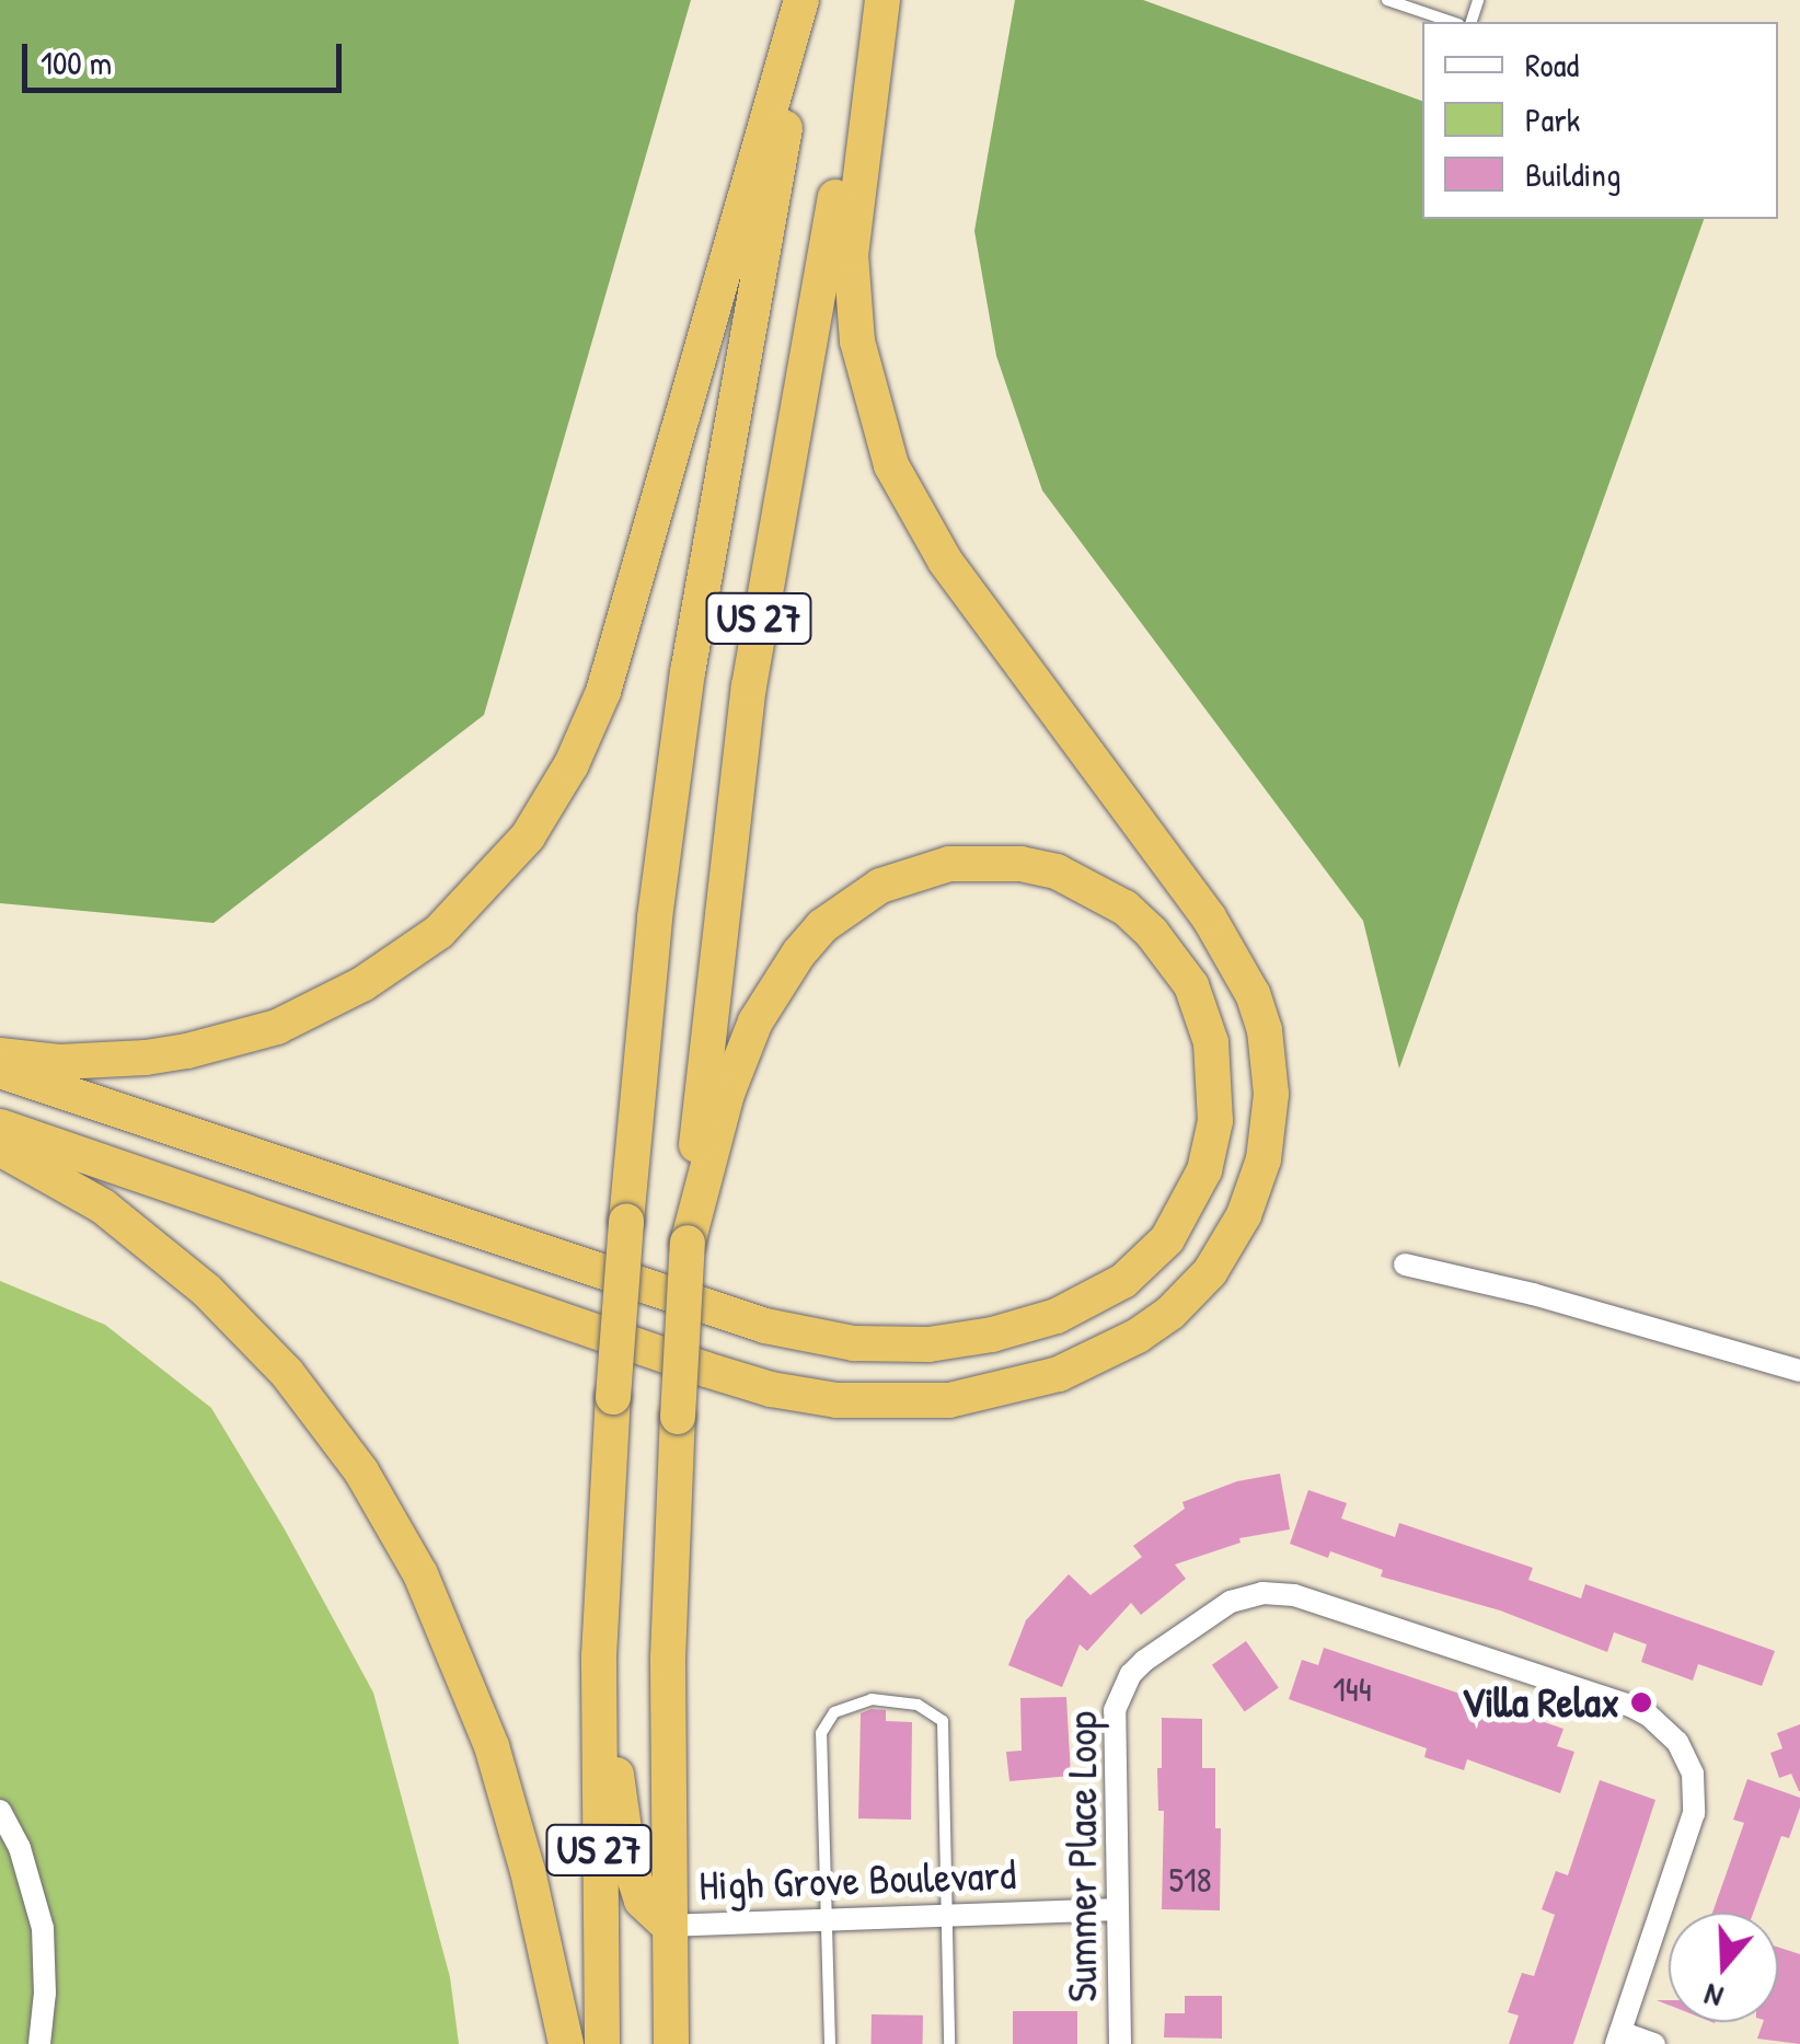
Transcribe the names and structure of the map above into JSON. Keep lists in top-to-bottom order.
{
  "streets": {
    "highway": ["US 27"],
    "street": ["Summer Place Loop", "High Grove Boulevard"]
  },
  "crossings": [
    ["US 27", "High Grove Boulevard"],
    ["Summer Place Loop", "High Grove Boulevard"]
  ],
  "places": ["Villa Relax"],
  "house_numbers": ["144", "518"],
  "legend": ["Road", "Park", "Building"],
  "scale_bar": "100 m",
  "north": "bottom"
}
